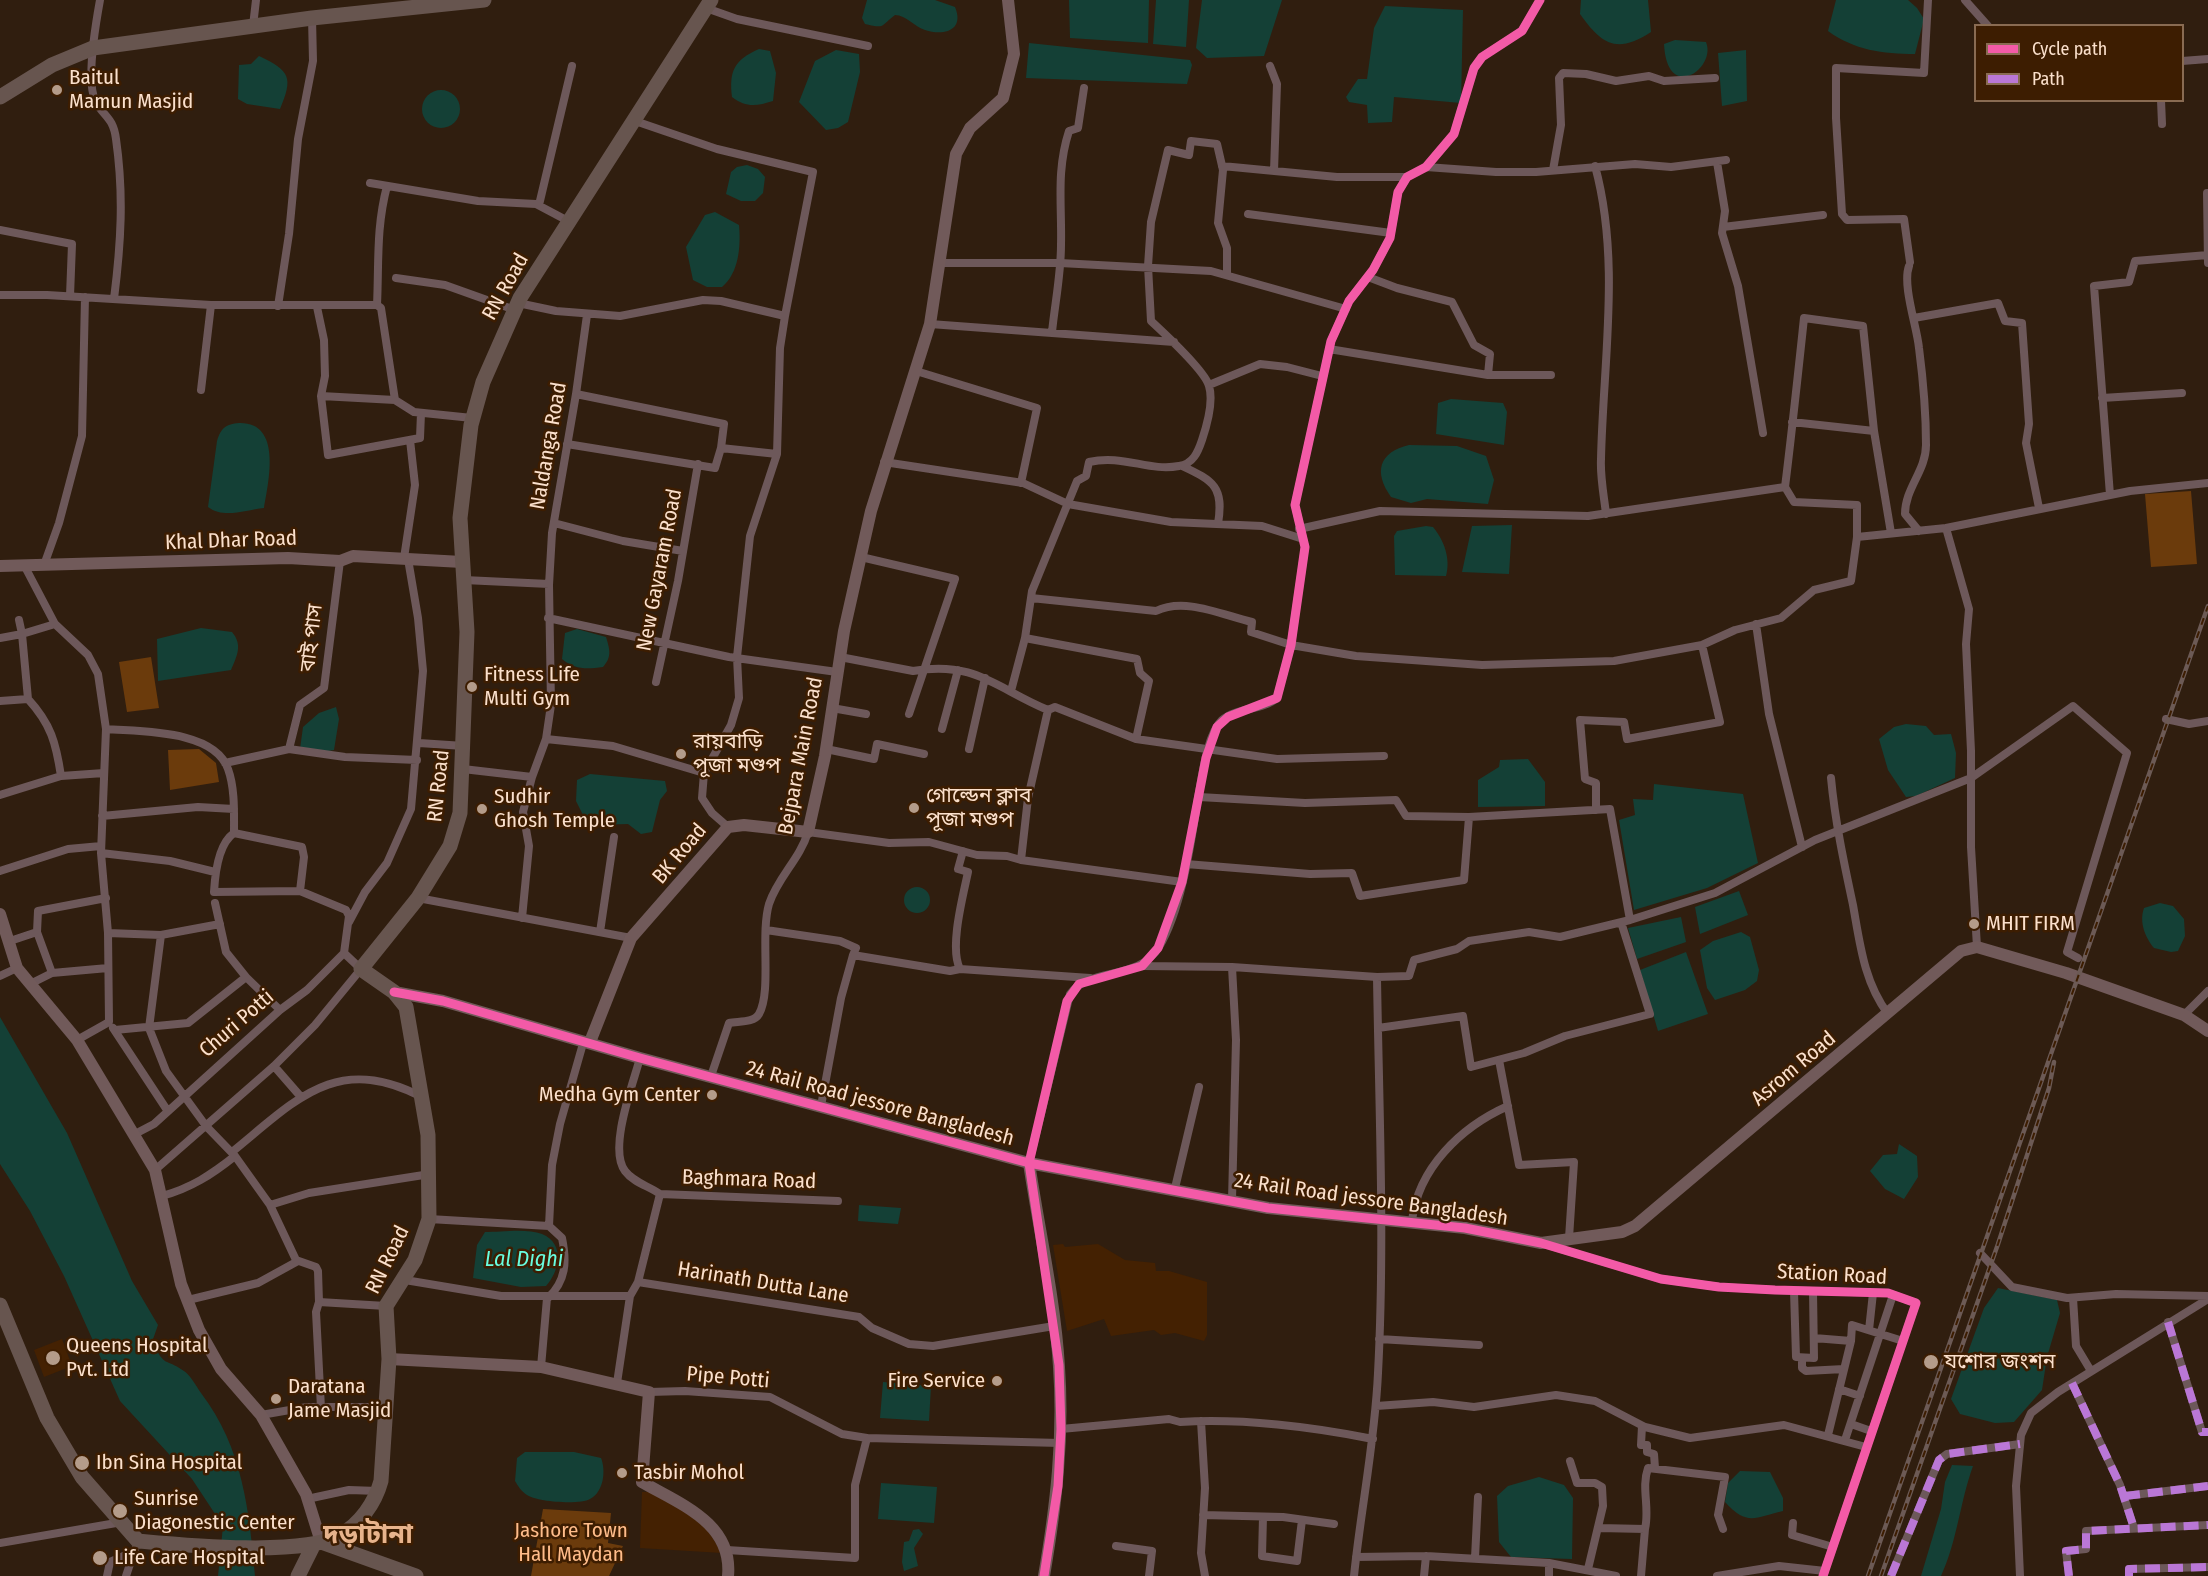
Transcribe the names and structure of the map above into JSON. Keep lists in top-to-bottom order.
{
  "streets": {
    "highway": ["RN Road"],
    "street": [
      "Naldanga Road",
      "Khal Dhar Road",
      "New Gayaram Road",
      "বাই পাস",
      "Bejpara Main Road",
      "BK Road",
      "Churi Potti",
      "Asrom Road",
      "24 Rail Road jessore Bangladesh",
      "Baghmara Road",
      "Station Road",
      "Harinath Dutta Lane",
      "Pipe Potti"
    ]
  },
  "crossings": [
    ["RN Road", "Khal Dhar Road"],
    ["RN Road", "24 Rail Road jessore Bangladesh"],
    ["Khal Dhar Road", "বাই পাস"],
    ["Bejpara Main Road", "BK Road"],
    ["Bejpara Main Road", "24 Rail Road jessore Bangladesh"],
    ["BK Road", "24 Rail Road jessore Bangladesh"],
    ["Asrom Road", "24 Rail Road jessore Bangladesh"],
    ["Asrom Road", "Station Road"],
    ["24 Rail Road jessore Bangladesh", "Station Road"]
  ],
  "districts": ["দড়াটানা"],
  "water": ["Lal Dighi"],
  "parks": ["Jashore Town Hall Maydan"],
  "places": [
    "Baitul Mamun Masjid",
    "Fitness Life Multi Gym",
    "রায়বাড়ি পূজা মণ্ডপ",
    "গোল্ডেন ক্লাব পূজা মণ্ডপ",
    "Sudhir Ghosh Temple",
    "MHIT FIRM",
    "Medha Gym Center",
    "Queens Hospital Pvt. Ltd",
    "যশোর জংশন",
    "Fire Service",
    "Daratana Jame Masjid",
    "Ibn Sina Hospital",
    "Tasbir Mohol",
    "Sunrise Diagonestic Center",
    "Life Care Hospital"
  ],
  "legend": ["Cycle path", "Path"]
}
